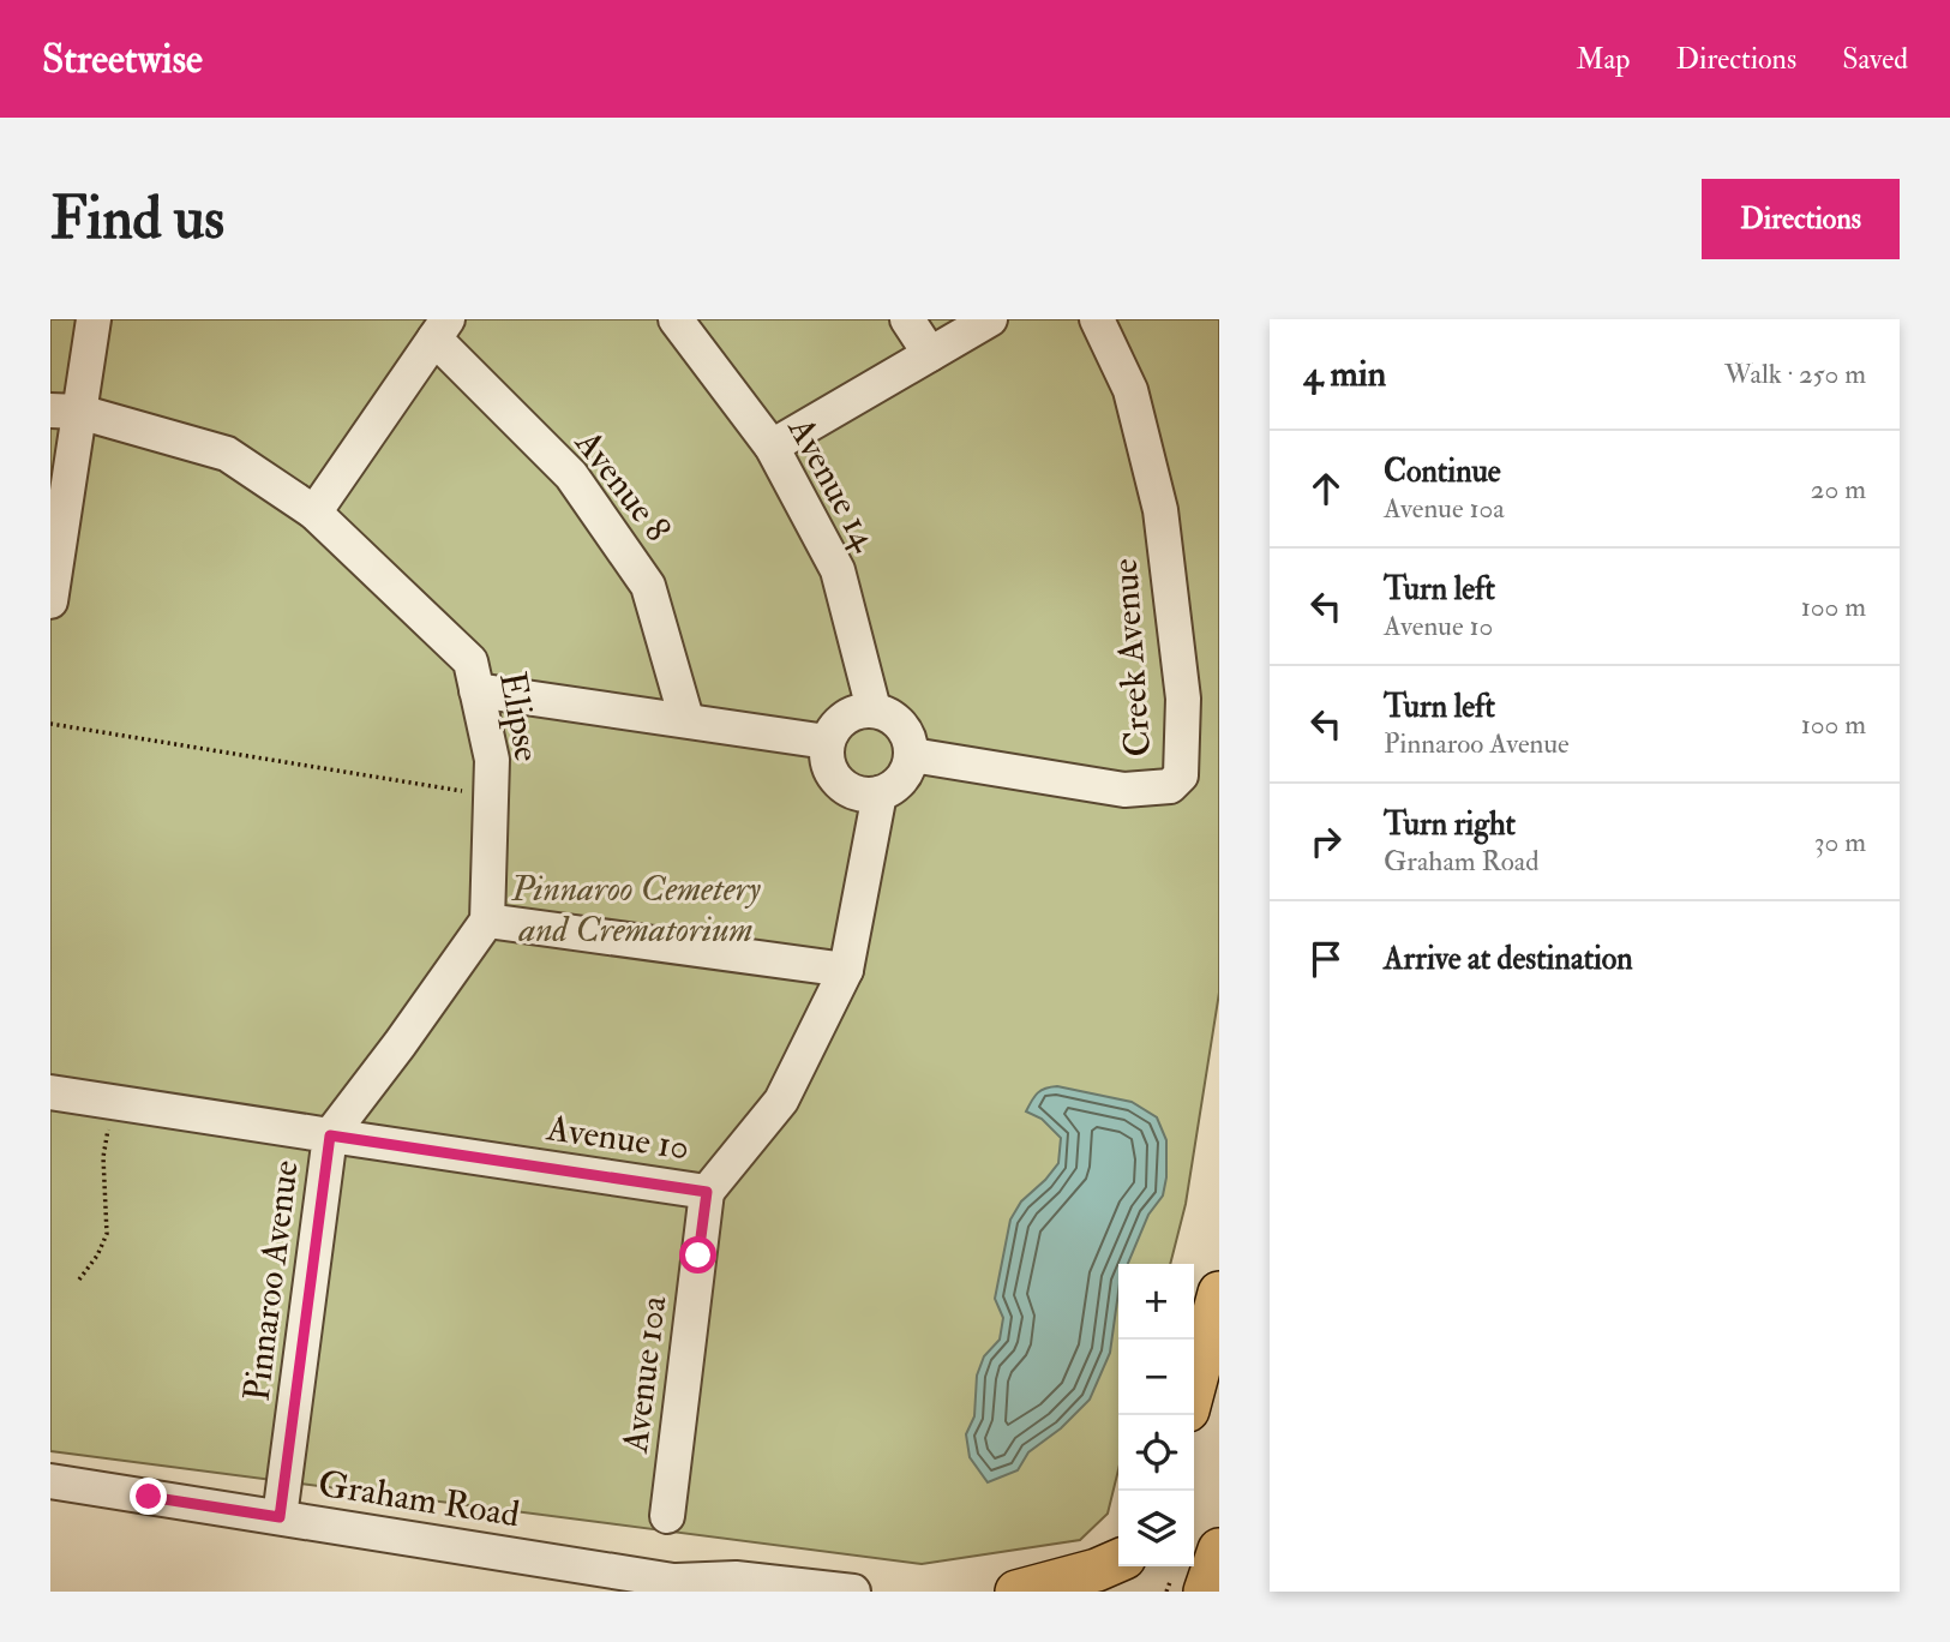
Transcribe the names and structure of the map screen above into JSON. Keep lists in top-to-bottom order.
{
  "streets": {
    "street": [
      "Avenue 14",
      "Avenue 8",
      "Creek Avenue",
      "Elipse",
      "Avenue 10",
      "Pinnaroo Avenue",
      "Avenue 10a",
      "Graham Road"
    ]
  },
  "crossings": [
    ["Avenue 14", "Creek Avenue"],
    ["Avenue 14", "Avenue 10"],
    ["Creek Avenue", "Avenue 10"],
    ["Avenue 10", "Pinnaroo Avenue"],
    ["Avenue 10", "Avenue 10a"],
    ["Pinnaroo Avenue", "Graham Road"]
  ],
  "parks": ["Pinnaroo Cemetery and Crematorium"],
  "page": {
    "header": "Streetwise",
    "nav": ["Map", "Directions", "Saved"],
    "buttons": "Directions",
    "title": "Find us",
    "heading": ["4 min", "Walk · 250 m"],
    "list": [
      ["Continue", "Avenue 10a", "20 m"],
      ["Turn left", "Avenue 10", "100 m"],
      ["Turn left", "Pinnaroo Avenue", "100 m"],
      ["Turn right", "Graham Road", "30 m"],
      "Arrive at destination"
    ],
    "map_buttons": ["+", "−"]
  }
}
